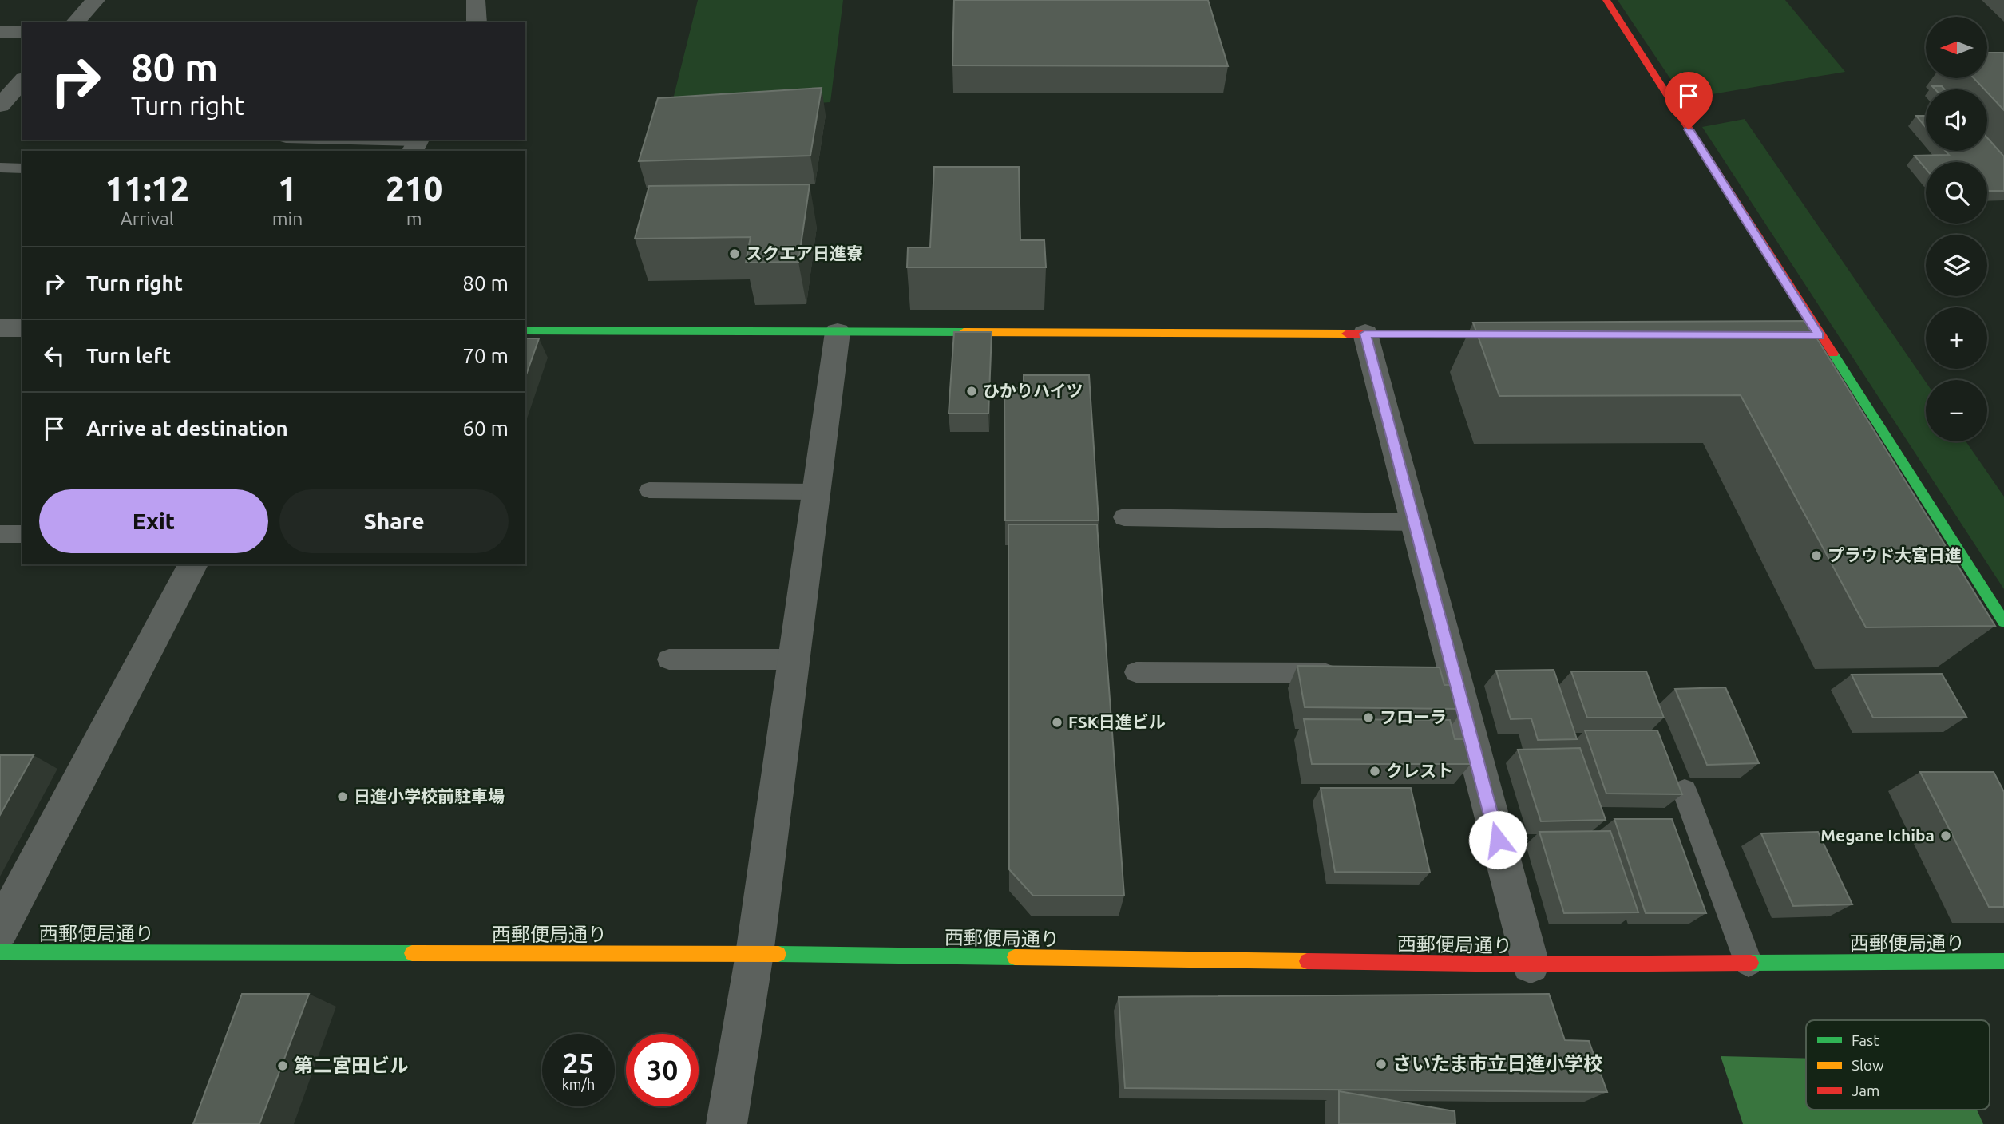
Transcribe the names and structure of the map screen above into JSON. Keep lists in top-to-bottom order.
{
  "streets": {
    "street": ["西郵便局通り"]
  },
  "places": [
    "スクエア日進寮",
    "ひかりハイツ",
    "プラウド大宮日進",
    "フローラ",
    "FSK日進ビル",
    "クレスト",
    "日進小学校前駐車場",
    "Megane Ichiba",
    "さいたま市立日進小学校",
    "第二宮田ビル"
  ],
  "legend": ["Fast", "Slow", "Jam"],
  "north": "left",
  "page": {
    "map_buttons": ["+", "−"],
    "turn": ["80 m", "Turn right"],
    "eta": [
      "11:12",
      "Arrival",
      "1",
      "min",
      "210",
      "m"
    ],
    "list": [
      {
        "name": "Turn right",
        "value": "80 m"
      },
      {
        "name": "Turn left",
        "value": "70 m"
      },
      {
        "name": "Arrive at destination",
        "value": "60 m"
      }
    ],
    "buttons": ["Exit", "Share"],
    "speed": "25 km/h",
    "limit": "30"
  }
}
